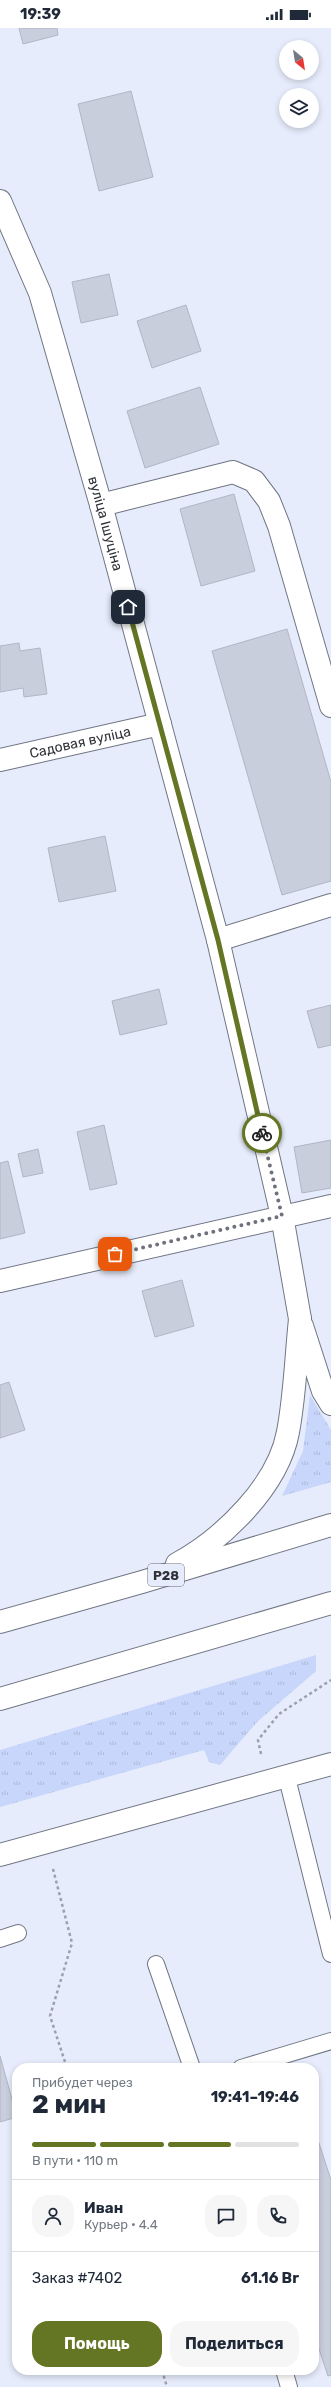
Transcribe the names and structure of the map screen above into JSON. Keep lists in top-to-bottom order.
{
  "streets": {
    "main road": ["вуліца Ішуціна", "Садовая вуліца", "Р28"]
  },
  "crossings": [
    ["вуліца Ішуціна", "Садовая вуліца"]
  ],
  "north": "bottom right",
  "page": {
    "status": "19:39",
    "heading": ["2 мин", "Прибудет через", "19:41–19:46"],
    "panel": [
      "Иван",
      "Курьер · 4.4",
      "Заказ #7402",
      "61.16 Br"
    ],
    "bar": "В пути · 110 m",
    "buttons": ["Помощь", "Поделиться"]
  }
}
